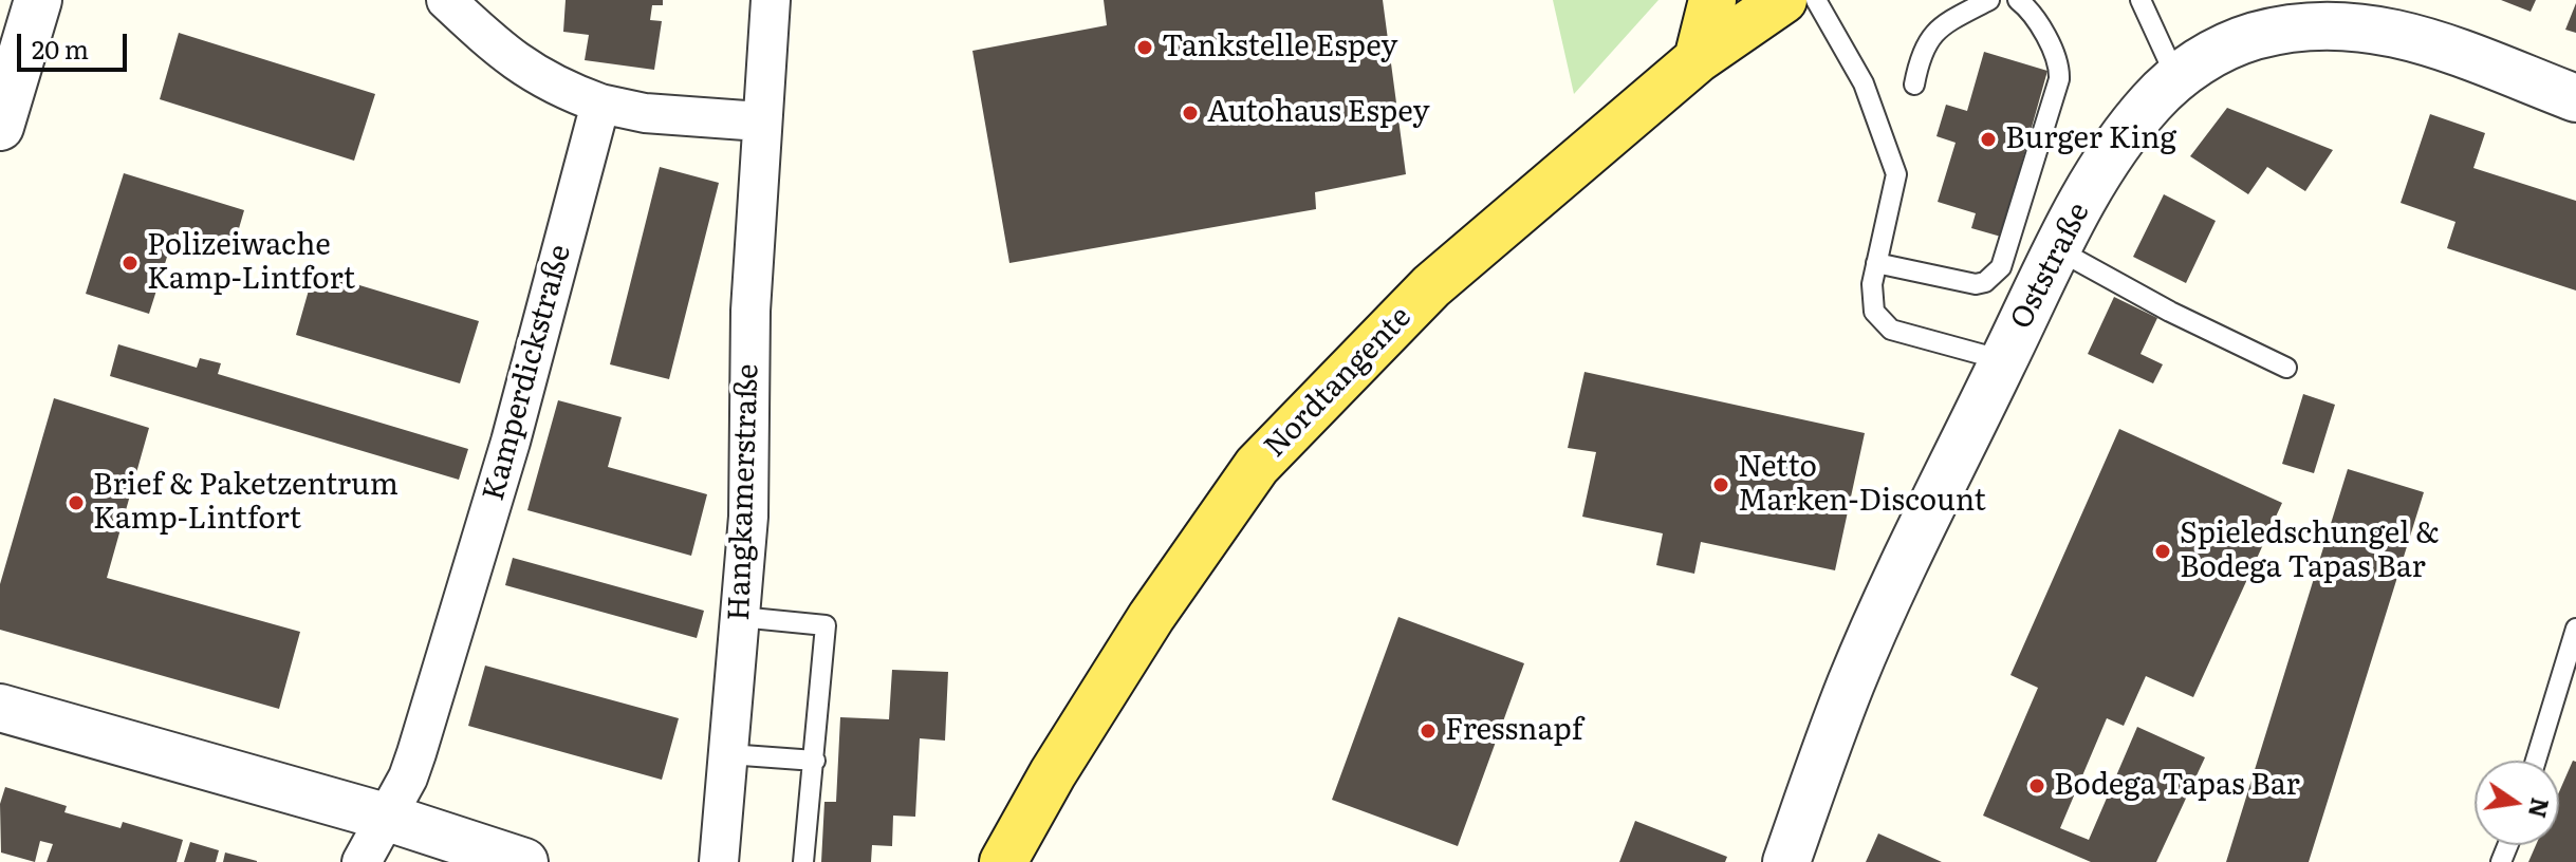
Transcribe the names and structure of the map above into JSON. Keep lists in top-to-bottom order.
{
  "streets": {
    "main road": ["Nordtangente"],
    "street": ["Oststraße", "Kamperdickstraße", "Hangkamerstraße"]
  },
  "places": [
    "Tankstelle Espey",
    "Autohaus Espey",
    "Burger King",
    "Polizeiwache Kamp-Lintfort",
    "Netto Marken-Discount",
    "Brief & Paketzentrum Kamp-Lintfort",
    "Spieledschungel & Bodega Tapas Bar",
    "Fressnapf",
    "Bodega Tapas Bar"
  ],
  "scale_bar": "20 m",
  "north": "right"
}
